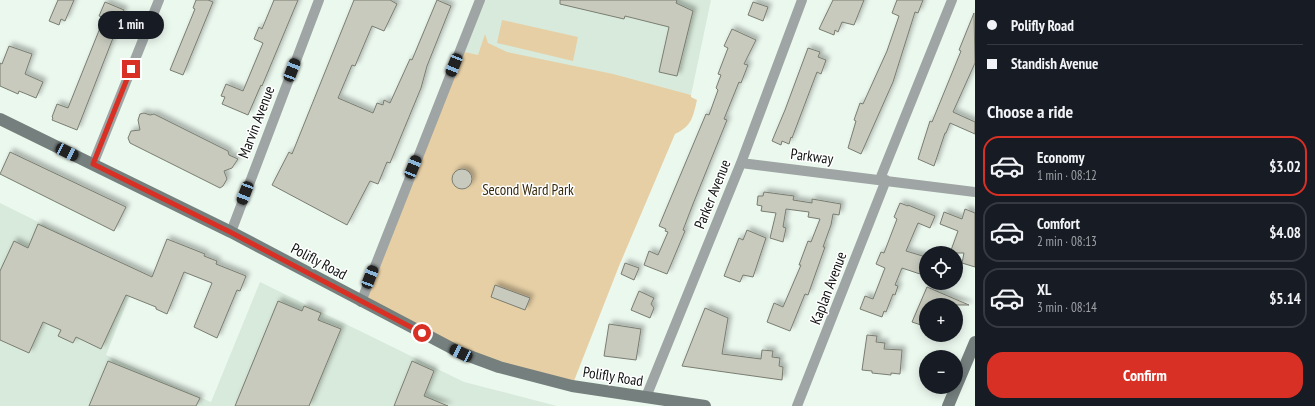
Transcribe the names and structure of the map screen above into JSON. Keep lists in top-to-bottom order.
{
  "streets": {
    "main road": ["Polifly Road"],
    "street": [
      "Marvin Avenue",
      "Parkway",
      "Parker Avenue",
      "Kaplan Avenue"
    ]
  },
  "crossings": [
    ["Marvin Avenue", "Polifly Road"],
    ["Parkway", "Parker Avenue"],
    ["Parkway", "Kaplan Avenue"],
    ["Parker Avenue", "Polifly Road"]
  ],
  "parks": ["Second Ward Park"],
  "page": {
    "banner": ["Polifly Road", "Standish Avenue"],
    "bubble": "1 min",
    "heading": "Choose a ride",
    "list": [
      {
        "name": "Economy",
        "note": "1 min · 08:12",
        "value": "$3.02"
      },
      {
        "name": "Comfort",
        "note": "2 min · 08:13",
        "value": "$4.08"
      },
      {
        "name": "XL",
        "note": "3 min · 08:14",
        "value": "$5.14"
      }
    ],
    "map_buttons": ["+", "−"],
    "buttons": "Confirm"
  }
}
